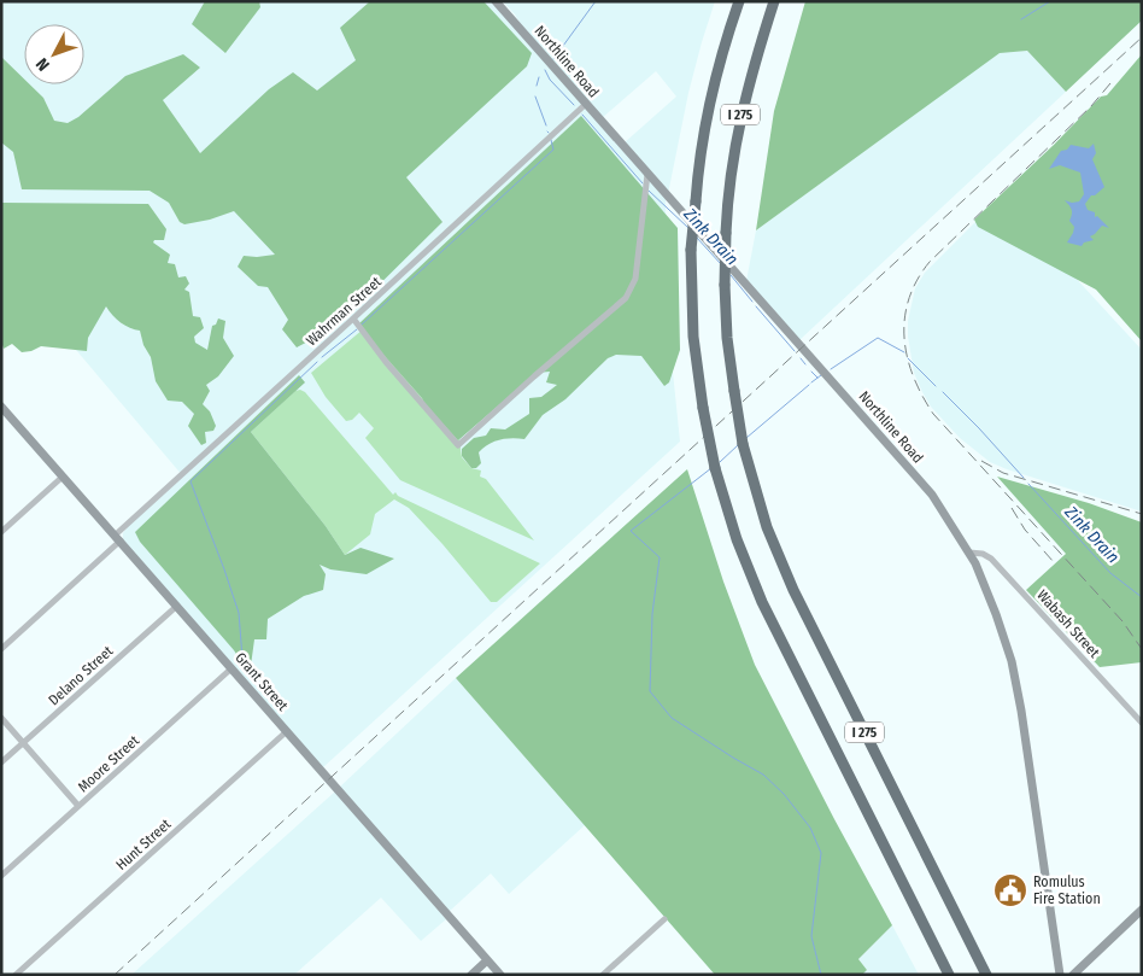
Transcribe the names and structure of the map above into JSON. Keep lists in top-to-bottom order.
{
  "streets": {
    "highway": ["I 275"],
    "street": [
      "Northline Road",
      "Wahrman Street",
      "Wabash Street",
      "Delano Street",
      "Grant Street",
      "Moore Street",
      "Hunt Street"
    ]
  },
  "crossings": [
    ["Northline Road", "Wahrman Street"],
    ["Northline Road", "Wabash Street"],
    ["Wahrman Street", "Grant Street"],
    ["Delano Street", "Grant Street"],
    ["Grant Street", "Moore Street"],
    ["Grant Street", "Hunt Street"]
  ],
  "water": ["Zink Drain"],
  "places": {
    "public building": ["Romulus Fire Station"]
  },
  "north": "bottom left"
}
